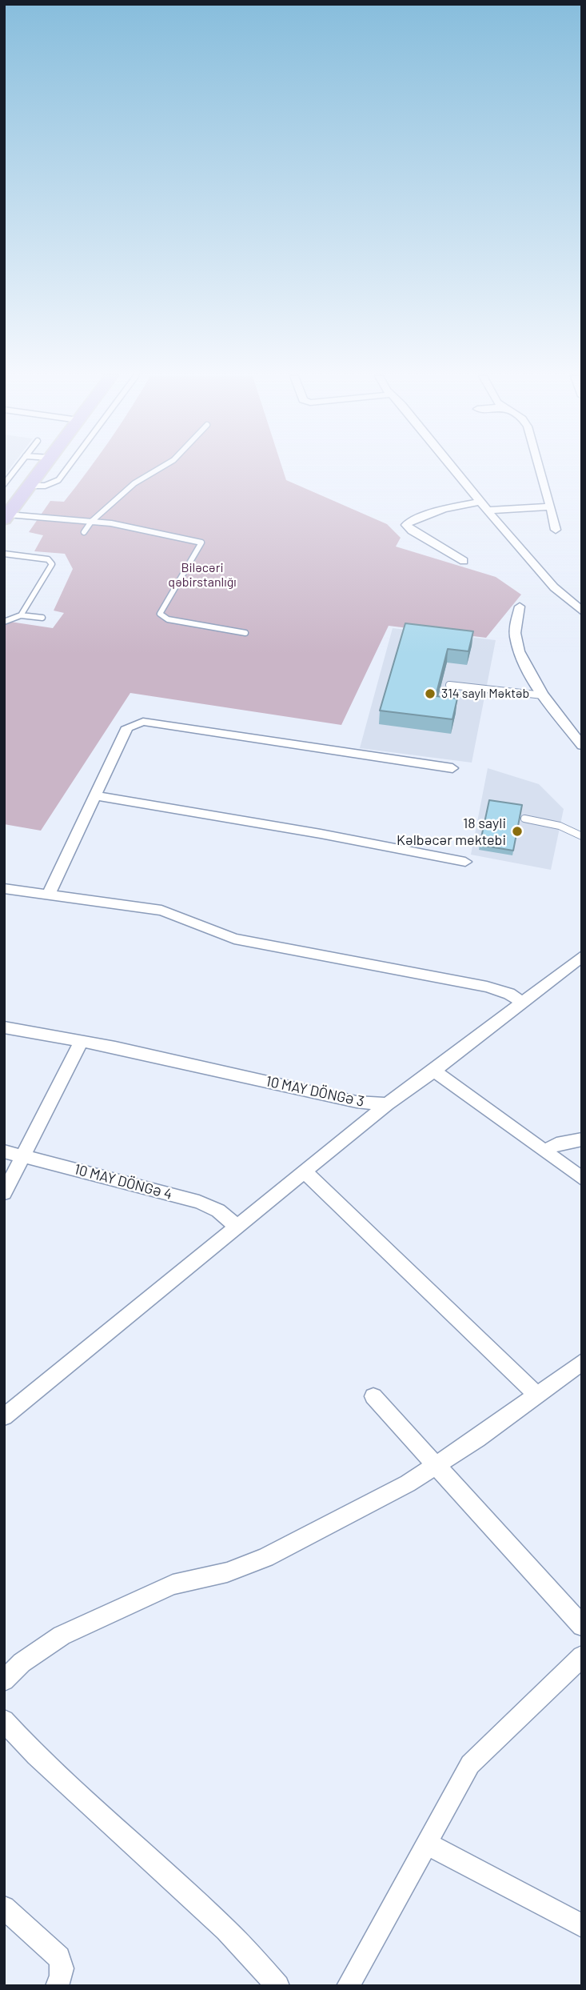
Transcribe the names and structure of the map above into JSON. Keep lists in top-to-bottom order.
{
  "streets": {
    "street": ["10 MAY DÖNGƏ 3", "10 MAY DÖNGƏ 4"]
  },
  "parks": ["Biləcəri qəbirstanlığı"],
  "places": ["314 saylı Məktəb", "18 sayli Kəlbəcər mektebi"]
}
